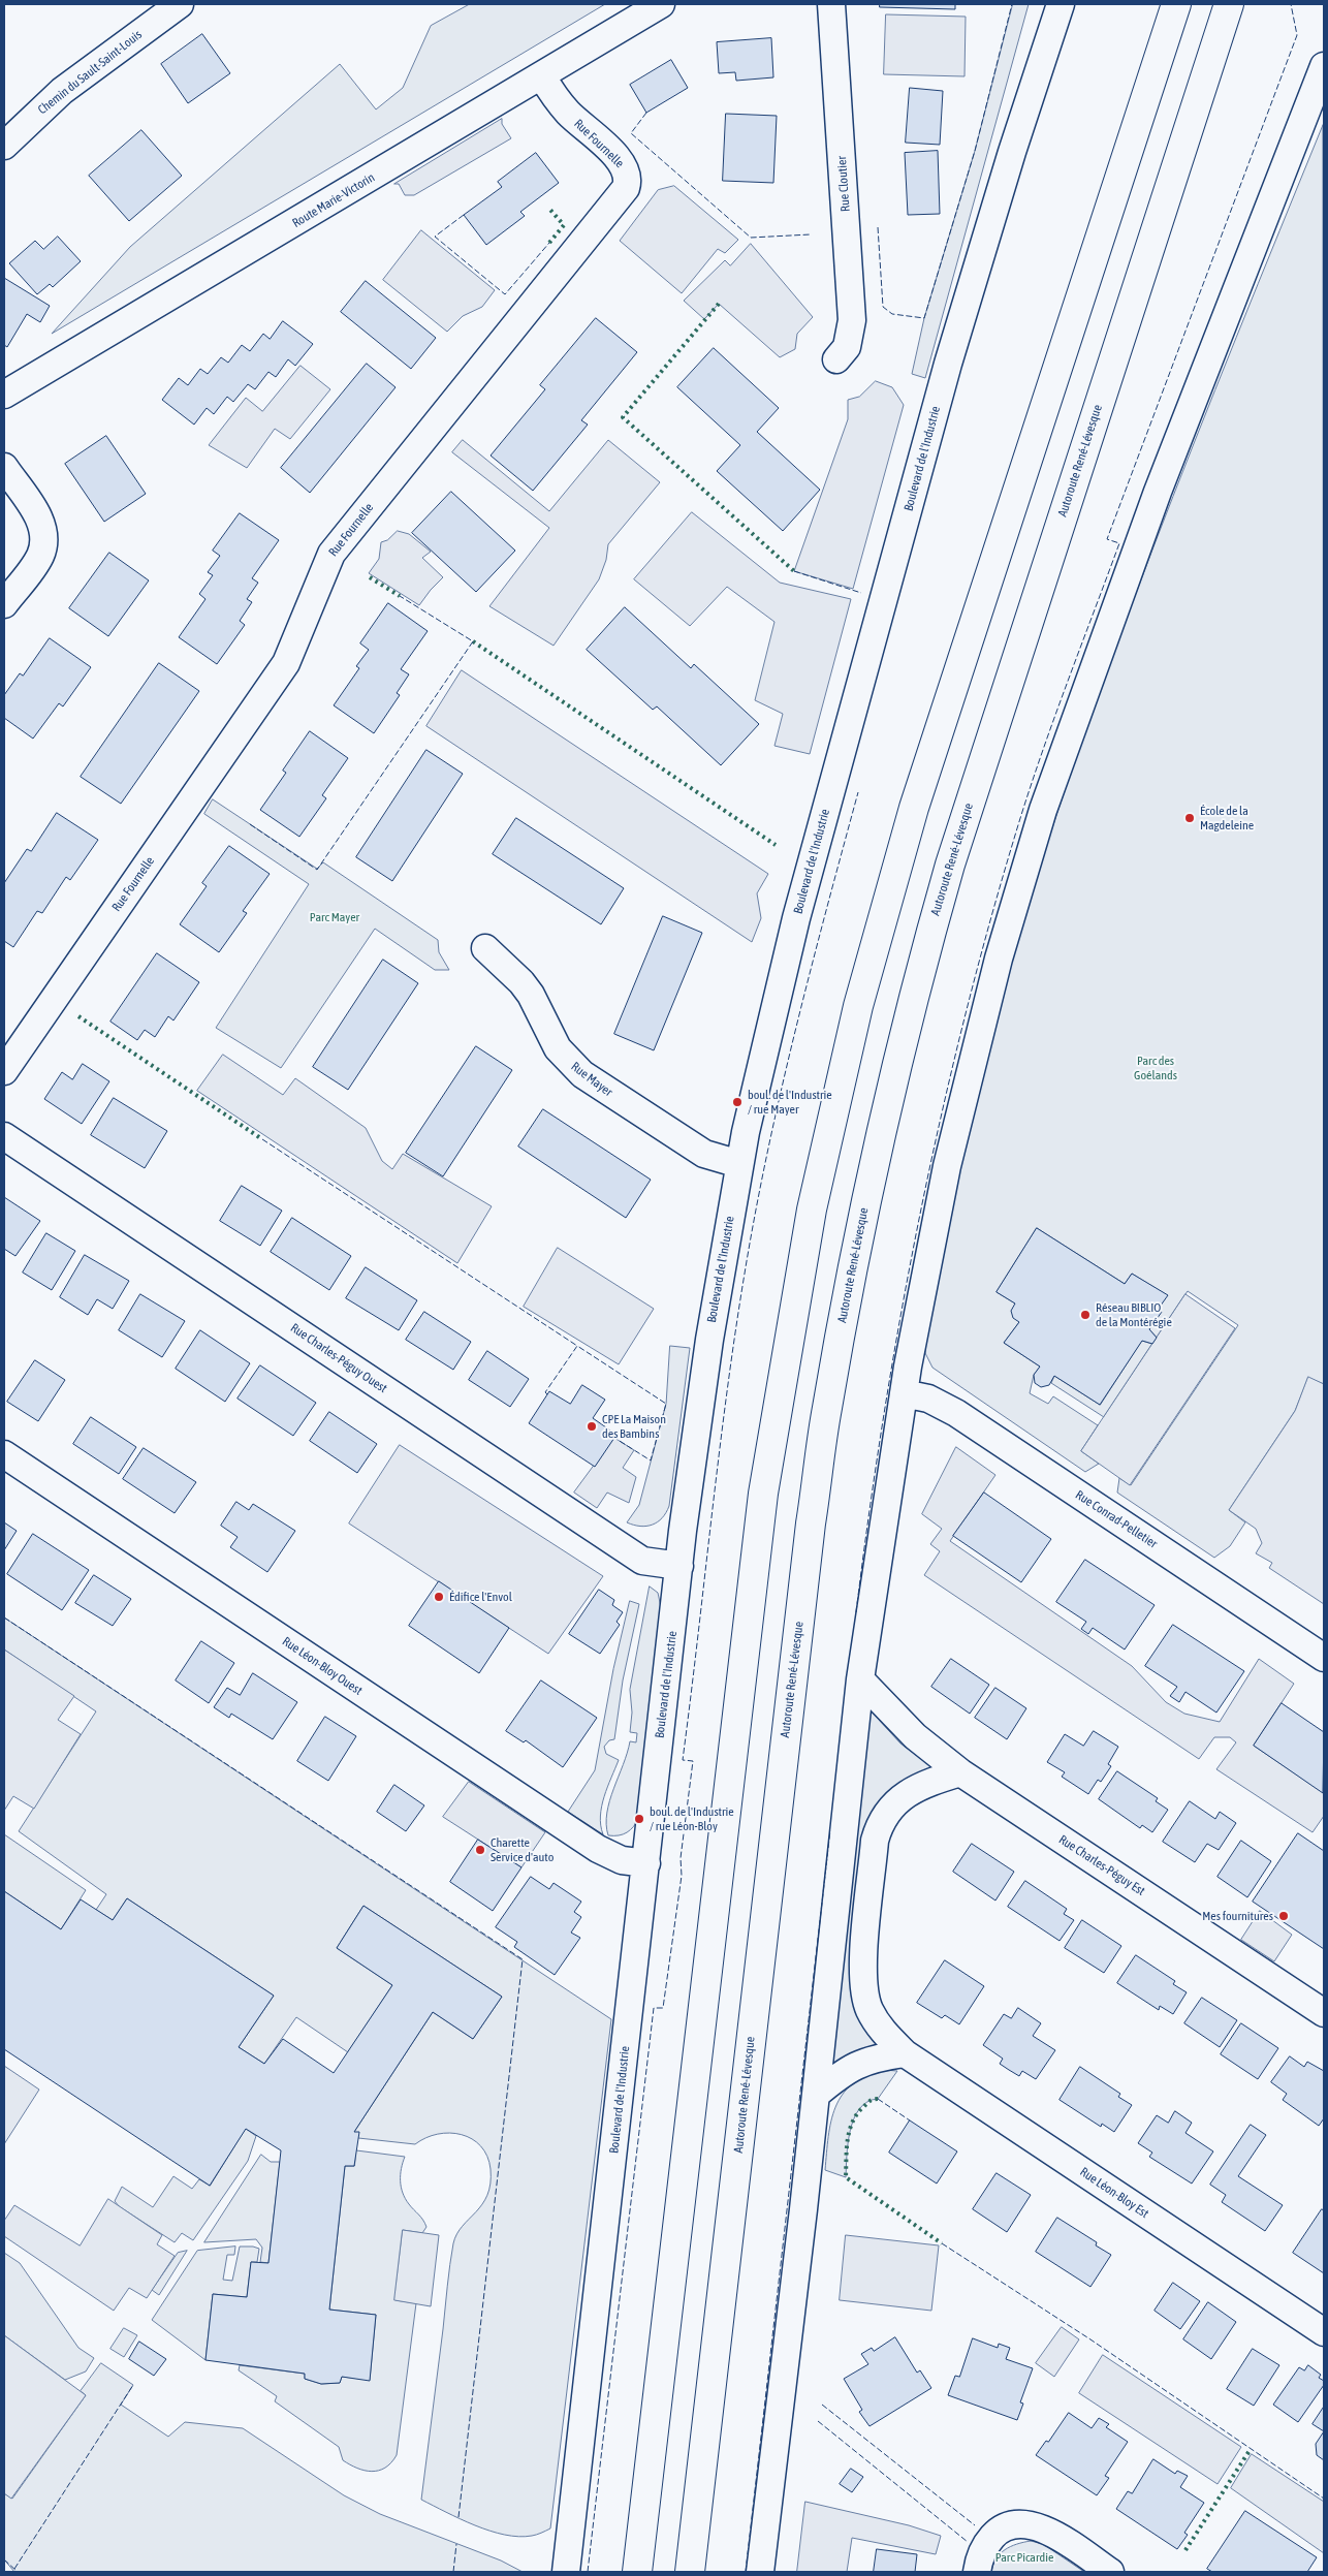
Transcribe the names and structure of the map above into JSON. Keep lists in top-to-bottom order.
{
  "streets": {
    "highway": ["Autoroute René-Lévesque"],
    "street": [
      "Chemin du Sault-Saint-Louis",
      "Rue Fournelle",
      "Rue Cloutier",
      "Route Marie-Victorin",
      "Boulevard de l'Industrie",
      "Rue Mayer",
      "Rue Charles-Péguy Ouest",
      "Rue Conrad-Pelletier",
      "Rue Léon-Bloy Ouest",
      "Rue Charles-Péguy Est",
      "Rue Léon-Bloy Est"
    ]
  },
  "crossings": [
    ["Rue Fournelle", "Route Marie-Victorin"],
    ["Boulevard de l'Industrie", "Rue Mayer"],
    ["Boulevard de l'Industrie", "Rue Charles-Péguy Ouest"],
    ["Boulevard de l'Industrie", "Rue Léon-Bloy Ouest"],
    ["Rue Charles-Péguy Est", "Rue Léon-Bloy Est"]
  ],
  "parks": ["Parc Mayer", "Parc des Goélands", "Parc Picardie"],
  "places": [
    "École de la Magdeleine",
    "boul. de l'Industrie / rue Mayer",
    "Réseau BIBLIO de la Montérégie",
    "CPE La Maison des Bambins",
    "Édifice l'Envol",
    "boul. de l'Industrie / rue Léon-Bloy",
    "Charette Service d'auto",
    "Mes fournitures"
  ]
}
